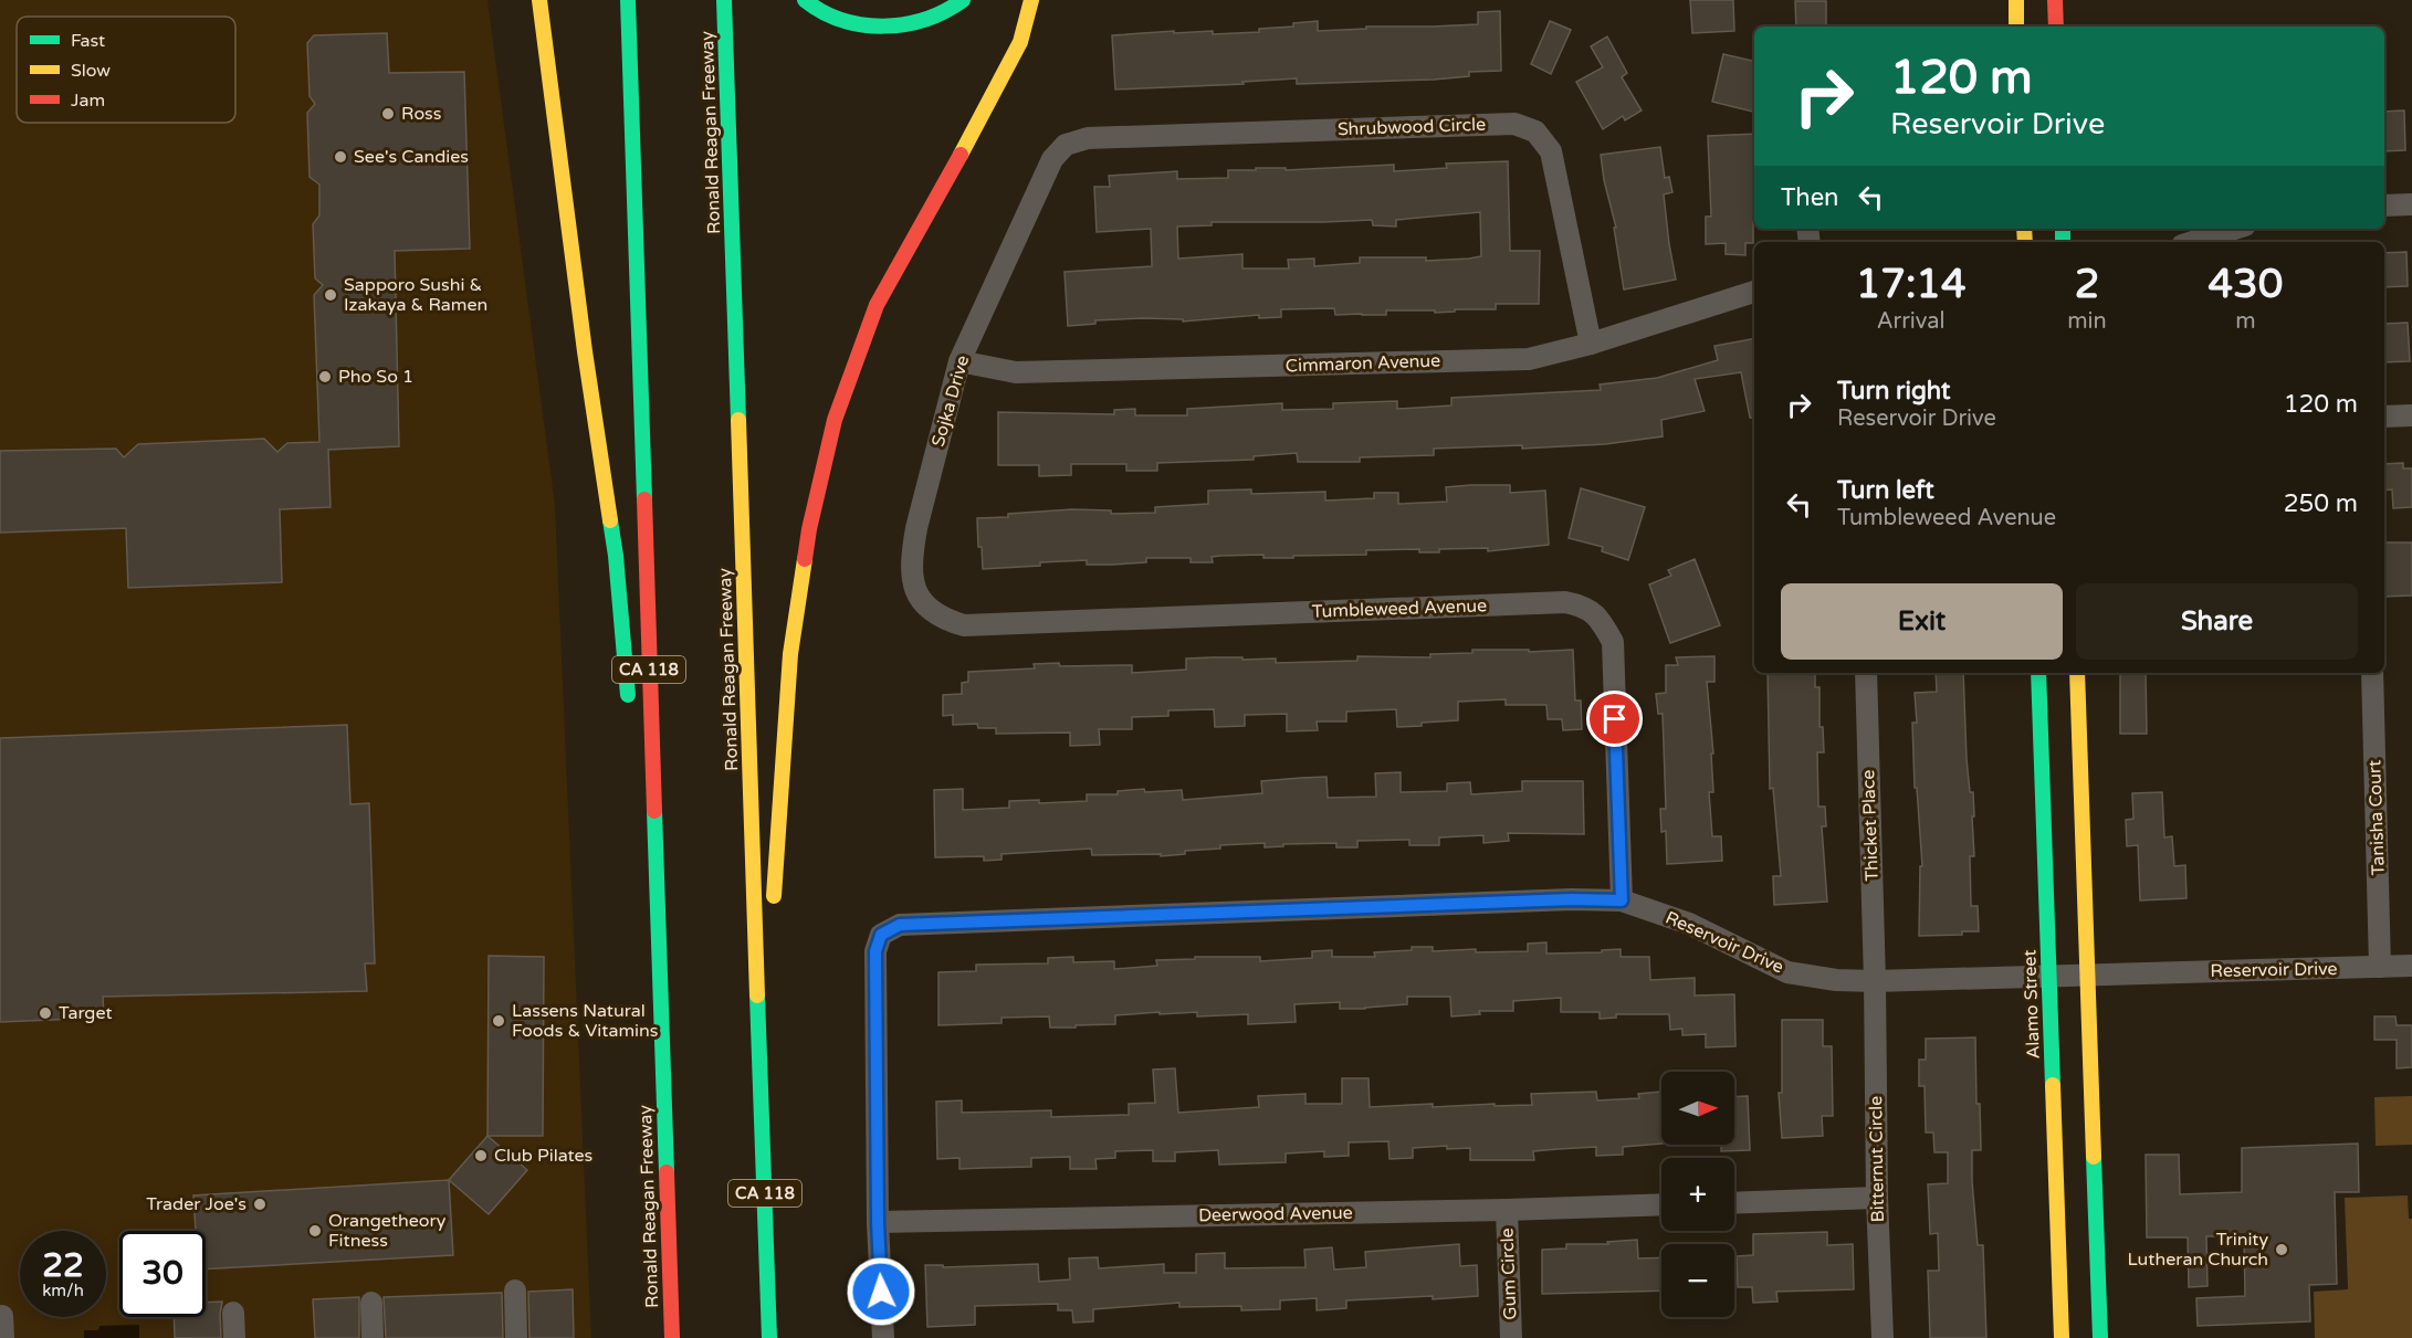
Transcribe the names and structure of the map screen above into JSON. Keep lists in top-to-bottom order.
{
  "streets": {
    "main road": ["Ronald Reagan Freeway", "CA 118", "Alamo Street"],
    "street": [
      "Shrubwood Circle",
      "Cimmaron Avenue",
      "Sojka Drive",
      "Tumbleweed Avenue",
      "Tanisha Court",
      "Thicket Place",
      "Reservoir Drive",
      "Bitternut Circle",
      "Deerwood Avenue",
      "Gum Circle"
    ]
  },
  "crossings": [
    ["Shrubwood Circle", "Cimmaron Avenue"],
    ["Shrubwood Circle", "Sojka Drive"],
    ["Cimmaron Avenue", "Sojka Drive"],
    ["Sojka Drive", "Tumbleweed Avenue"],
    ["Tumbleweed Avenue", "Reservoir Drive"],
    ["Tanisha Court", "Reservoir Drive"],
    ["Thicket Place", "Reservoir Drive"],
    ["Thicket Place", "Bitternut Circle"],
    ["Reservoir Drive", "Alamo Street"],
    ["Reservoir Drive", "Bitternut Circle"],
    ["Reservoir Drive", "Deerwood Avenue"],
    ["Deerwood Avenue", "Gum Circle"]
  ],
  "places": [
    "Ross",
    "See's Candies",
    "Sapporo Sushi & Izakaya & Ramen",
    "Pho So 1",
    "Target",
    "Lassens Natural Foods & Vitamins",
    "Club Pilates",
    "Trader Joe's",
    "Orangetheory Fitness",
    "Trinity Lutheran Church"
  ],
  "legend": ["Fast", "Slow", "Jam"],
  "north": "right",
  "page": {
    "turn": ["120 m", "Reservoir Drive"],
    "then": "Then",
    "eta": [
      "17:14",
      "Arrival",
      "2",
      "min",
      "430",
      "m"
    ],
    "list": [
      {
        "name": "Turn right",
        "note": "Reservoir Drive",
        "value": "120 m"
      },
      {
        "name": "Turn left",
        "note": "Tumbleweed Avenue",
        "value": "250 m"
      }
    ],
    "buttons": ["Exit", "Share"],
    "map_buttons": ["+", "−"],
    "speed": "22 km/h",
    "limit": "30"
  }
}
